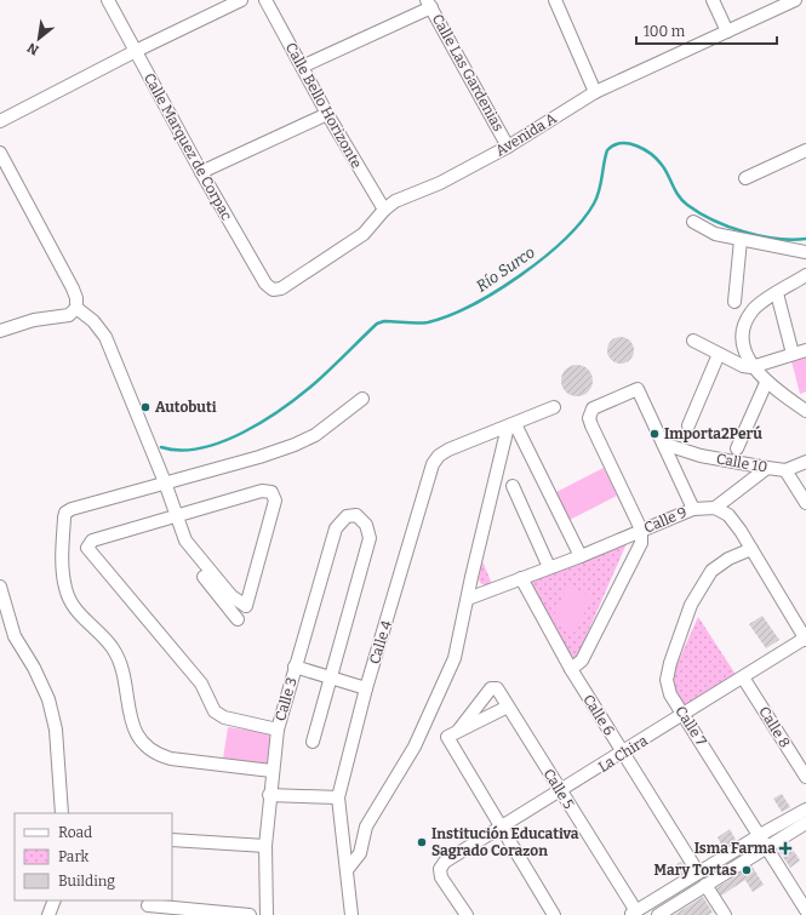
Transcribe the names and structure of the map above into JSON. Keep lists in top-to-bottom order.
{
  "streets": {
    "street": [
      "Calle Las Gardenias",
      "Calle Bello Horizonte",
      "Avenida A",
      "Calle Marquez de Corpac",
      "Calle 10",
      "Calle 9",
      "Calle 4",
      "Calle 3",
      "Calle 6",
      "Calle 7",
      "Calle 8",
      "La Chira",
      "Calle 5"
    ]
  },
  "crossings": [
    ["Calle Las Gardenias", "Avenida A"],
    ["Calle Bello Horizonte", "Avenida A"],
    ["Avenida A", "Calle Marquez de Corpac"],
    ["Calle 9", "Calle 6"],
    ["Calle 6", "La Chira"],
    ["Calle 7", "La Chira"],
    ["Calle 8", "La Chira"],
    ["La Chira", "Calle 5"]
  ],
  "water": ["Río Surco"],
  "places": {
    "other": [
      "Autobuti",
      "Importa2Perú",
      "Institución Educativa Sagrado Corazon",
      "Mary Tortas"
    ],
    "health": ["Isma Farma"]
  },
  "legend": ["Road", "Park", "Building"],
  "scale_bar": "100 m",
  "north": "bottom left"
}
